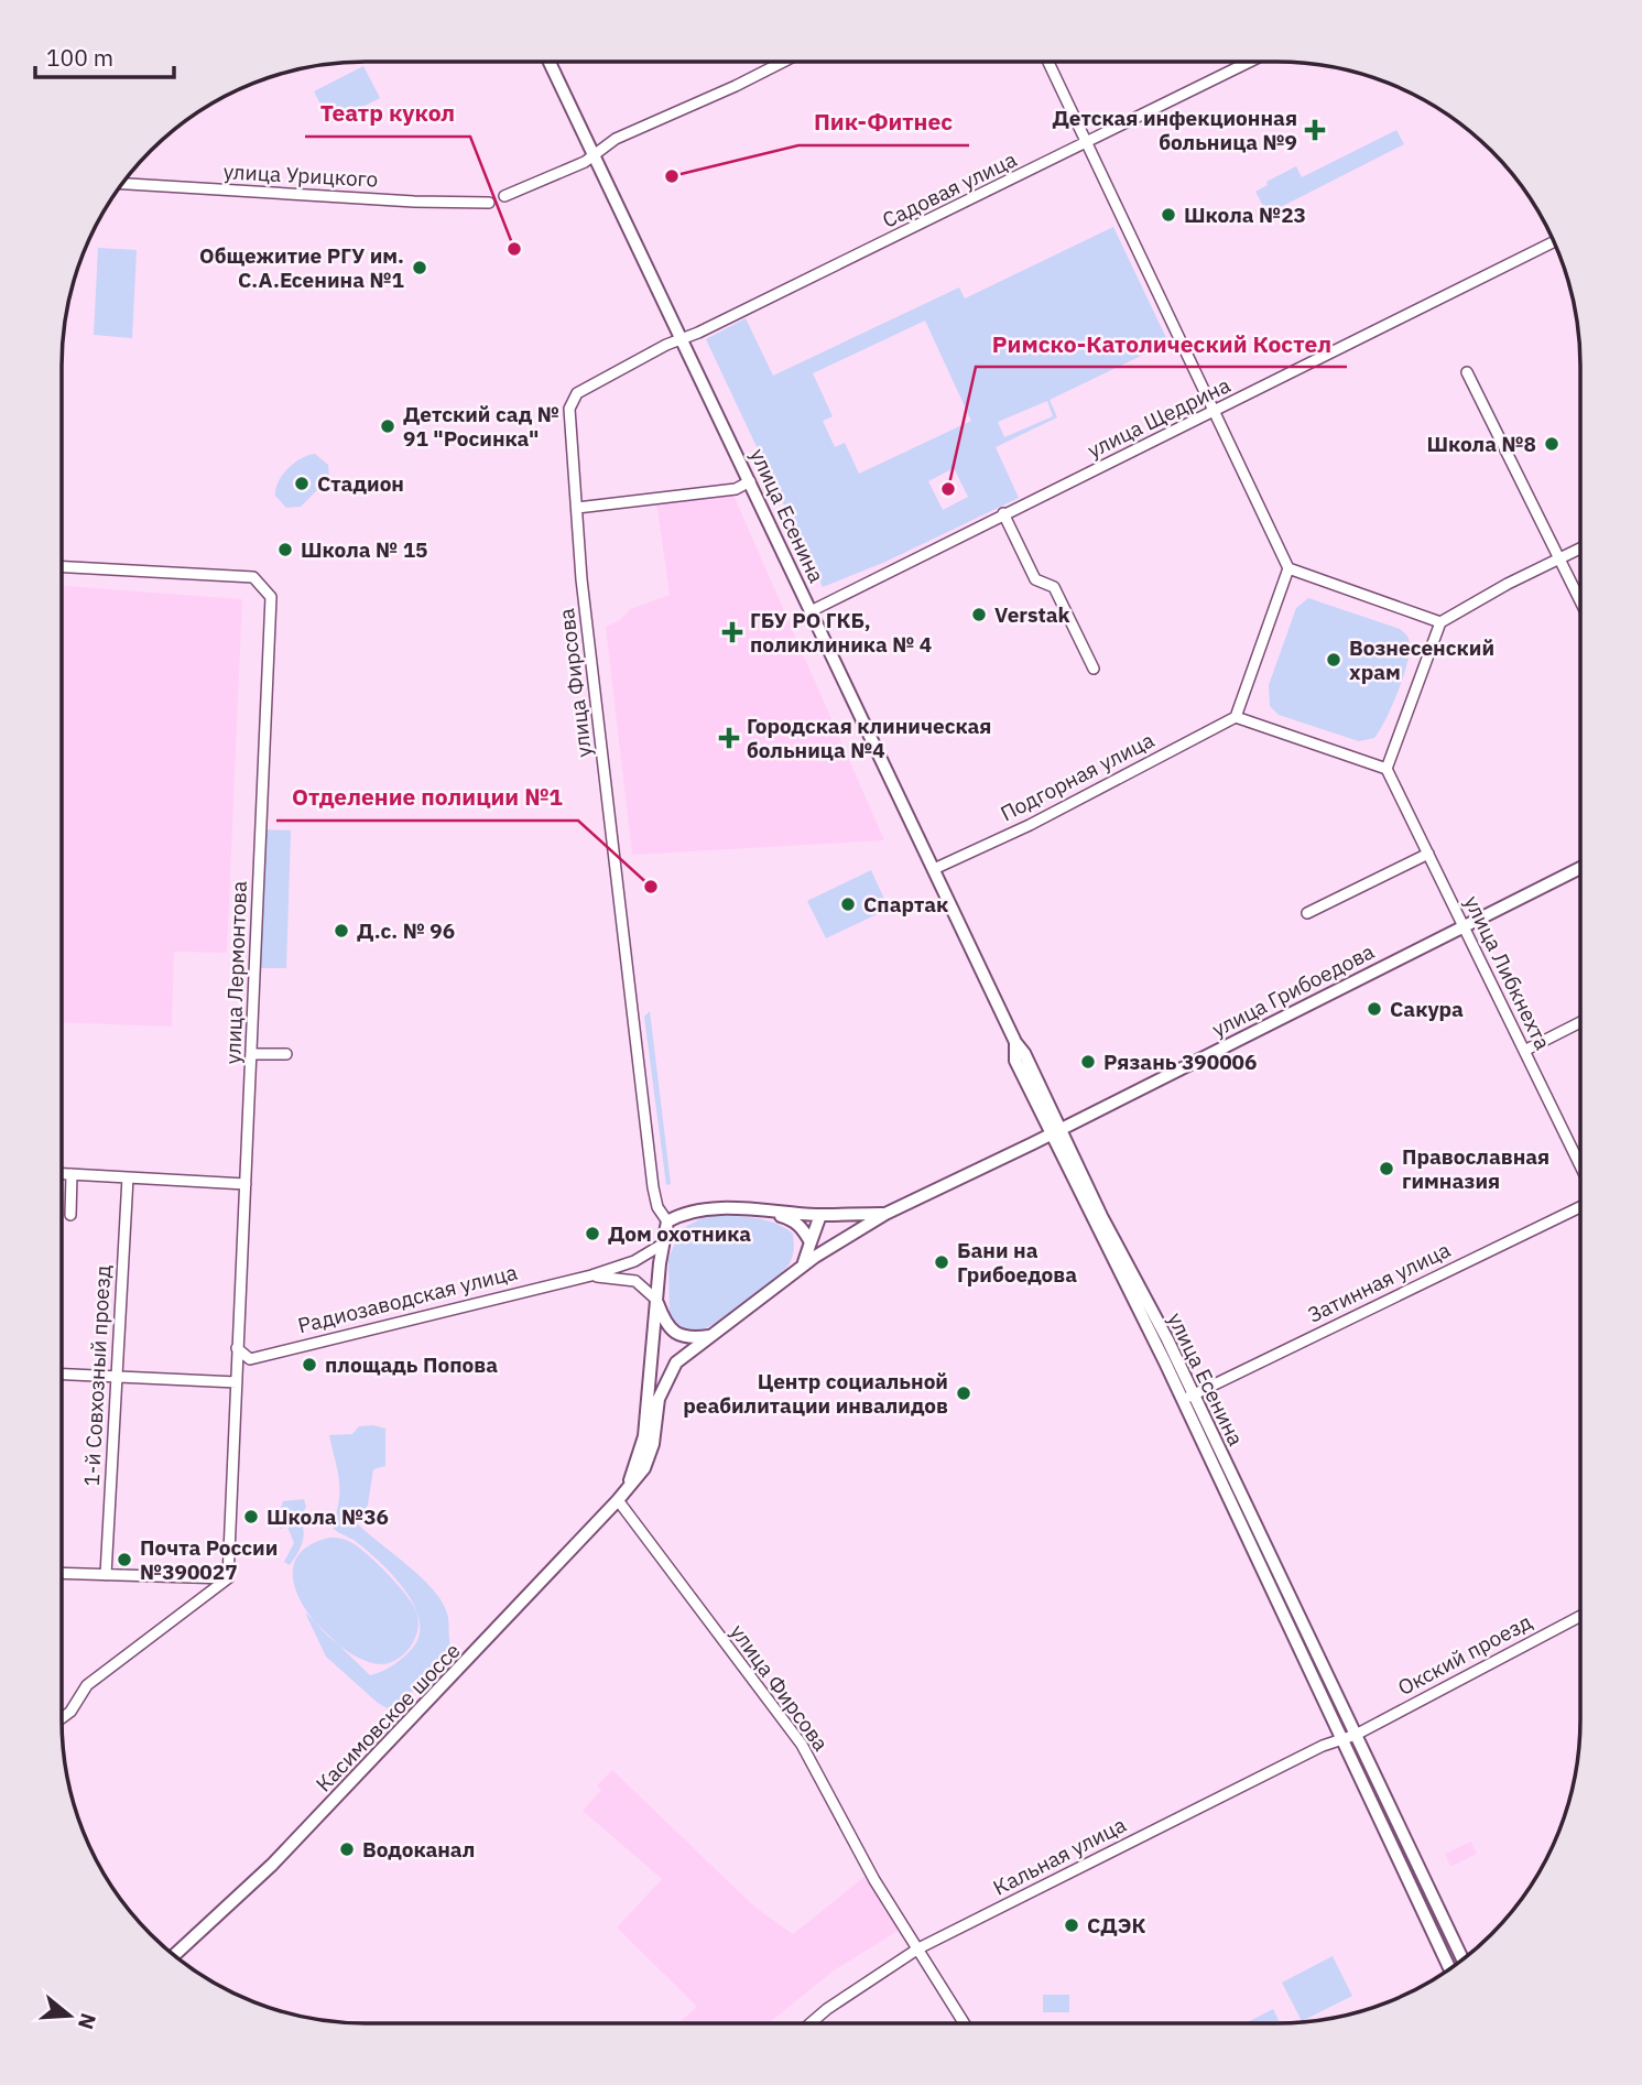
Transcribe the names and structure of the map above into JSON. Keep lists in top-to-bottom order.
{
  "streets": {
    "main road": ["улица Есенина", "улица Грибоедова", "Касимовское шоссе"],
    "street": [
      "улица Урицкого",
      "Садовая улица",
      "улица Щедрина",
      "улица Фирсова",
      "Подгорная улица",
      "улица Лермонтова",
      "улица Либкнехта",
      "Затинная улица",
      "Радиозаводская улица",
      "1-й Совхозный проезд",
      "Окский проезд",
      "Кальная улица"
    ]
  },
  "crossings": [
    ["Садовая улица", "улица Есенина"],
    ["Садовая улица", "улица Фирсова"],
    ["улица Щедрина", "улица Есенина"],
    ["улица Есенина", "улица Фирсова"],
    ["улица Есенина", "Подгорная улица"],
    ["улица Есенина", "улица Грибоедова"],
    ["улица Есенина", "Затинная улица"],
    ["улица Есенина", "Окский проезд"],
    ["улица Есенина", "Кальная улица"],
    ["улица Фирсова", "Касимовское шоссе"],
    ["улица Фирсова", "Кальная улица"],
    ["улица Лермонтова", "Радиозаводская улица"],
    ["улица Либкнехта", "улица Грибоедова"],
    ["улица Грибоедова", "Касимовское шоссе"],
    ["Окский проезд", "Кальная улица"]
  ],
  "places": {
    "health": ["Детская инфекционная больница №9", "ГБУ РО ГКБ, поликлиника № 4", "Городская клиническая больница №4"],
    "other": [
      "Пик-Фитнес",
      "Школа №23",
      "Театр кукол",
      "Общежитие РГУ им. С.А.Есенина №1",
      "Детский сад № 91 \"Росинка\"",
      "Школа №8",
      "Стадион",
      "Римско-Католический Костел",
      "Школа № 15",
      "Verstak",
      "Вознесенский храм",
      "Отделение полиции №1",
      "Спартак",
      "Д.с. № 96",
      "Сакура",
      "Рязань 390006",
      "Православная гимназия",
      "Дом охотника",
      "Бани на Грибоедова",
      "площадь Попова",
      "Центр социальной реабилитации инвалидов",
      "Школа №36",
      "Почта России №390027",
      "Водоканал",
      "СДЭК"
    ]
  },
  "scale_bar": "100 m",
  "north": "right"
}
